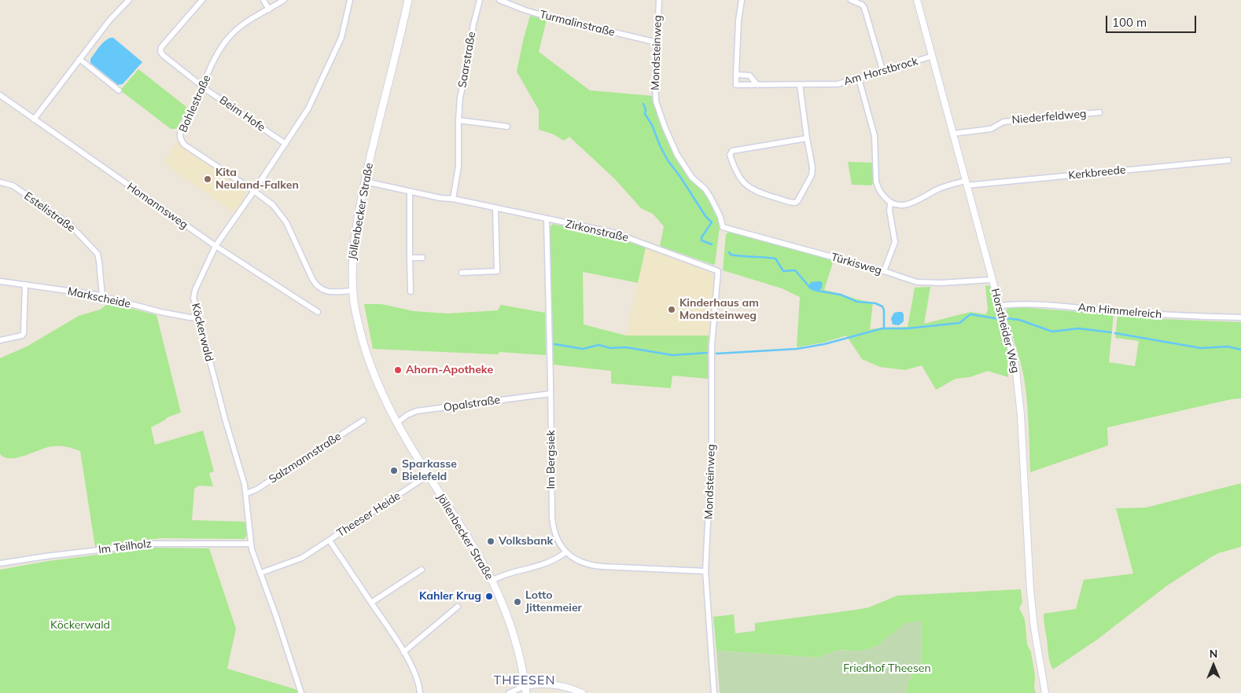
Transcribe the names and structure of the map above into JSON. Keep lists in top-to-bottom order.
{
  "streets": {
    "main road": ["Jöllenbecker Straße"],
    "street": [
      "Turmalinstraße",
      "Mondsteinweg",
      "Saarstraße",
      "Am Horstbrock",
      "Bohlestraße",
      "Beim Hofe",
      "Niederfeldweg",
      "Kerkbreede",
      "Homannsweg",
      "Estelistraße",
      "Zirkonstraße",
      "Türkisweg",
      "Markscheide",
      "Am Himmelreich",
      "Horstheider Weg",
      "Köckerwald",
      "Opalstraße",
      "Salzmannstraße",
      "Im Bergsiek",
      "Theeser Heide",
      "Im Teilholz"
    ]
  },
  "crossings": [
    ["Turmalinstraße", "Mondsteinweg"],
    ["Mondsteinweg", "Zirkonstraße"],
    ["Mondsteinweg", "Türkisweg"],
    ["Mondsteinweg", "Im Bergsiek"],
    ["Saarstraße", "Zirkonstraße"],
    ["Am Horstbrock", "Horstheider Weg"],
    ["Bohlestraße", "Beim Hofe"],
    ["Bohlestraße", "Jöllenbecker Straße"],
    ["Bohlestraße", "Köckerwald"],
    ["Beim Hofe", "Köckerwald"],
    ["Niederfeldweg", "Horstheider Weg"],
    ["Kerkbreede", "Horstheider Weg"],
    ["Homannsweg", "Köckerwald"],
    ["Jöllenbecker Straße", "Zirkonstraße"],
    ["Jöllenbecker Straße", "Opalstraße"],
    ["Jöllenbecker Straße", "Theeser Heide"],
    ["Estelistraße", "Markscheide"],
    ["Zirkonstraße", "Im Bergsiek"],
    ["Türkisweg", "Horstheider Weg"],
    ["Markscheide", "Köckerwald"],
    ["Am Himmelreich", "Horstheider Weg"],
    ["Köckerwald", "Salzmannstraße"],
    ["Köckerwald", "Theeser Heide"],
    ["Köckerwald", "Im Teilholz"],
    ["Opalstraße", "Im Bergsiek"]
  ],
  "districts": ["THEESEN"],
  "parks": ["Köckerwald", "Friedhof Theesen"],
  "places": [
    "Kita Neuland-Falken",
    "Kinderhaus am Mondsteinweg",
    "Ahorn-Apotheke",
    "Sparkasse Bielefeld",
    "Volksbank",
    "Kahler Krug",
    "Lotto Jittenmeier"
  ],
  "scale_bar": "100 m",
  "north": "top"
}
